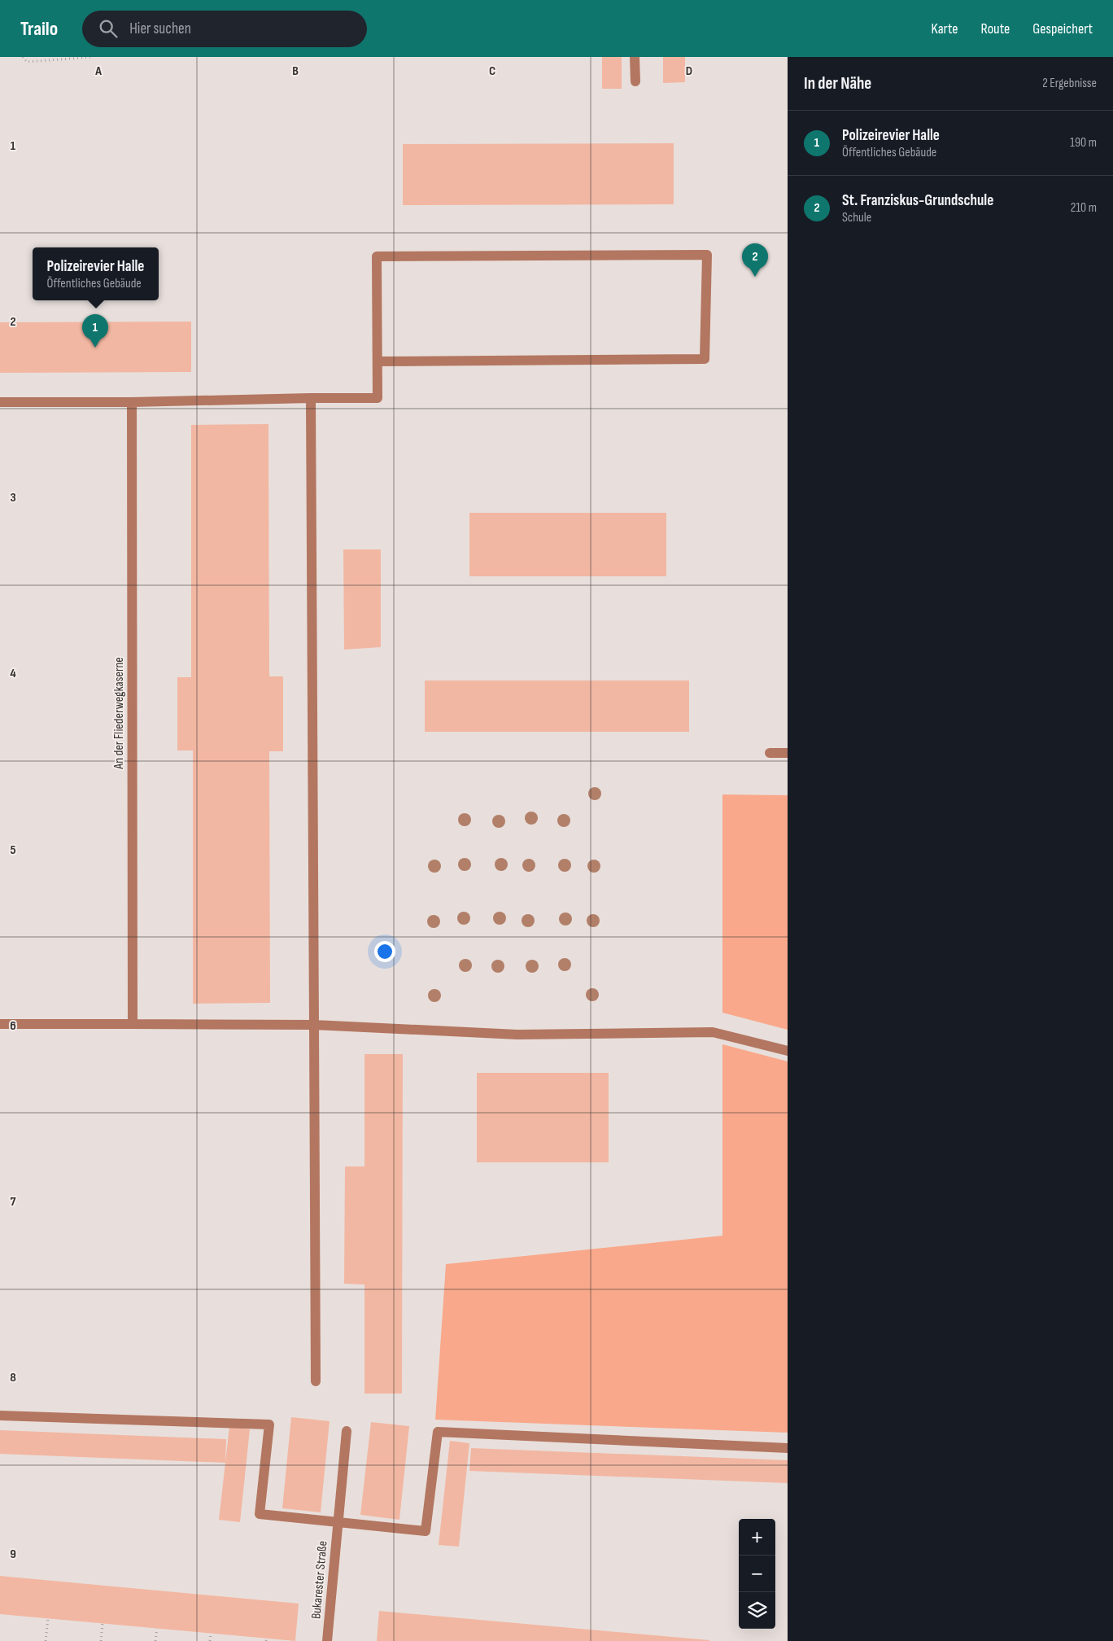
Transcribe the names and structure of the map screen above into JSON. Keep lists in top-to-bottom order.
{
  "streets": {
    "street": ["An der Fliederwegkaserne", "Bukarester Straße"]
  },
  "page": {
    "header": "Trailo",
    "search": "Hier suchen",
    "nav": ["Karte", "Route", "Gespeichert"],
    "heading": ["In der Nähe", "2 Ergebnisse"],
    "list": [
      {
        "mark": "1",
        "name": "Polizeirevier Halle",
        "note": "Öffentliches Gebäude",
        "value": "190 m"
      },
      {
        "mark": "2",
        "name": "St. Franziskus-Grundschule",
        "note": "Schule",
        "value": "210 m"
      }
    ],
    "pins": ["2", "1"],
    "popup": ["Polizeirevier Halle", "Öffentliches Gebäude"],
    "map_buttons": ["+", "−"]
  },
  "grid": {
    "columns": [
      "A",
      "B",
      "C",
      "D"
    ],
    "rows": [
      "1",
      "2",
      "3",
      "4",
      "5",
      "6",
      "7",
      "8",
      "9"
    ]
  }
}
